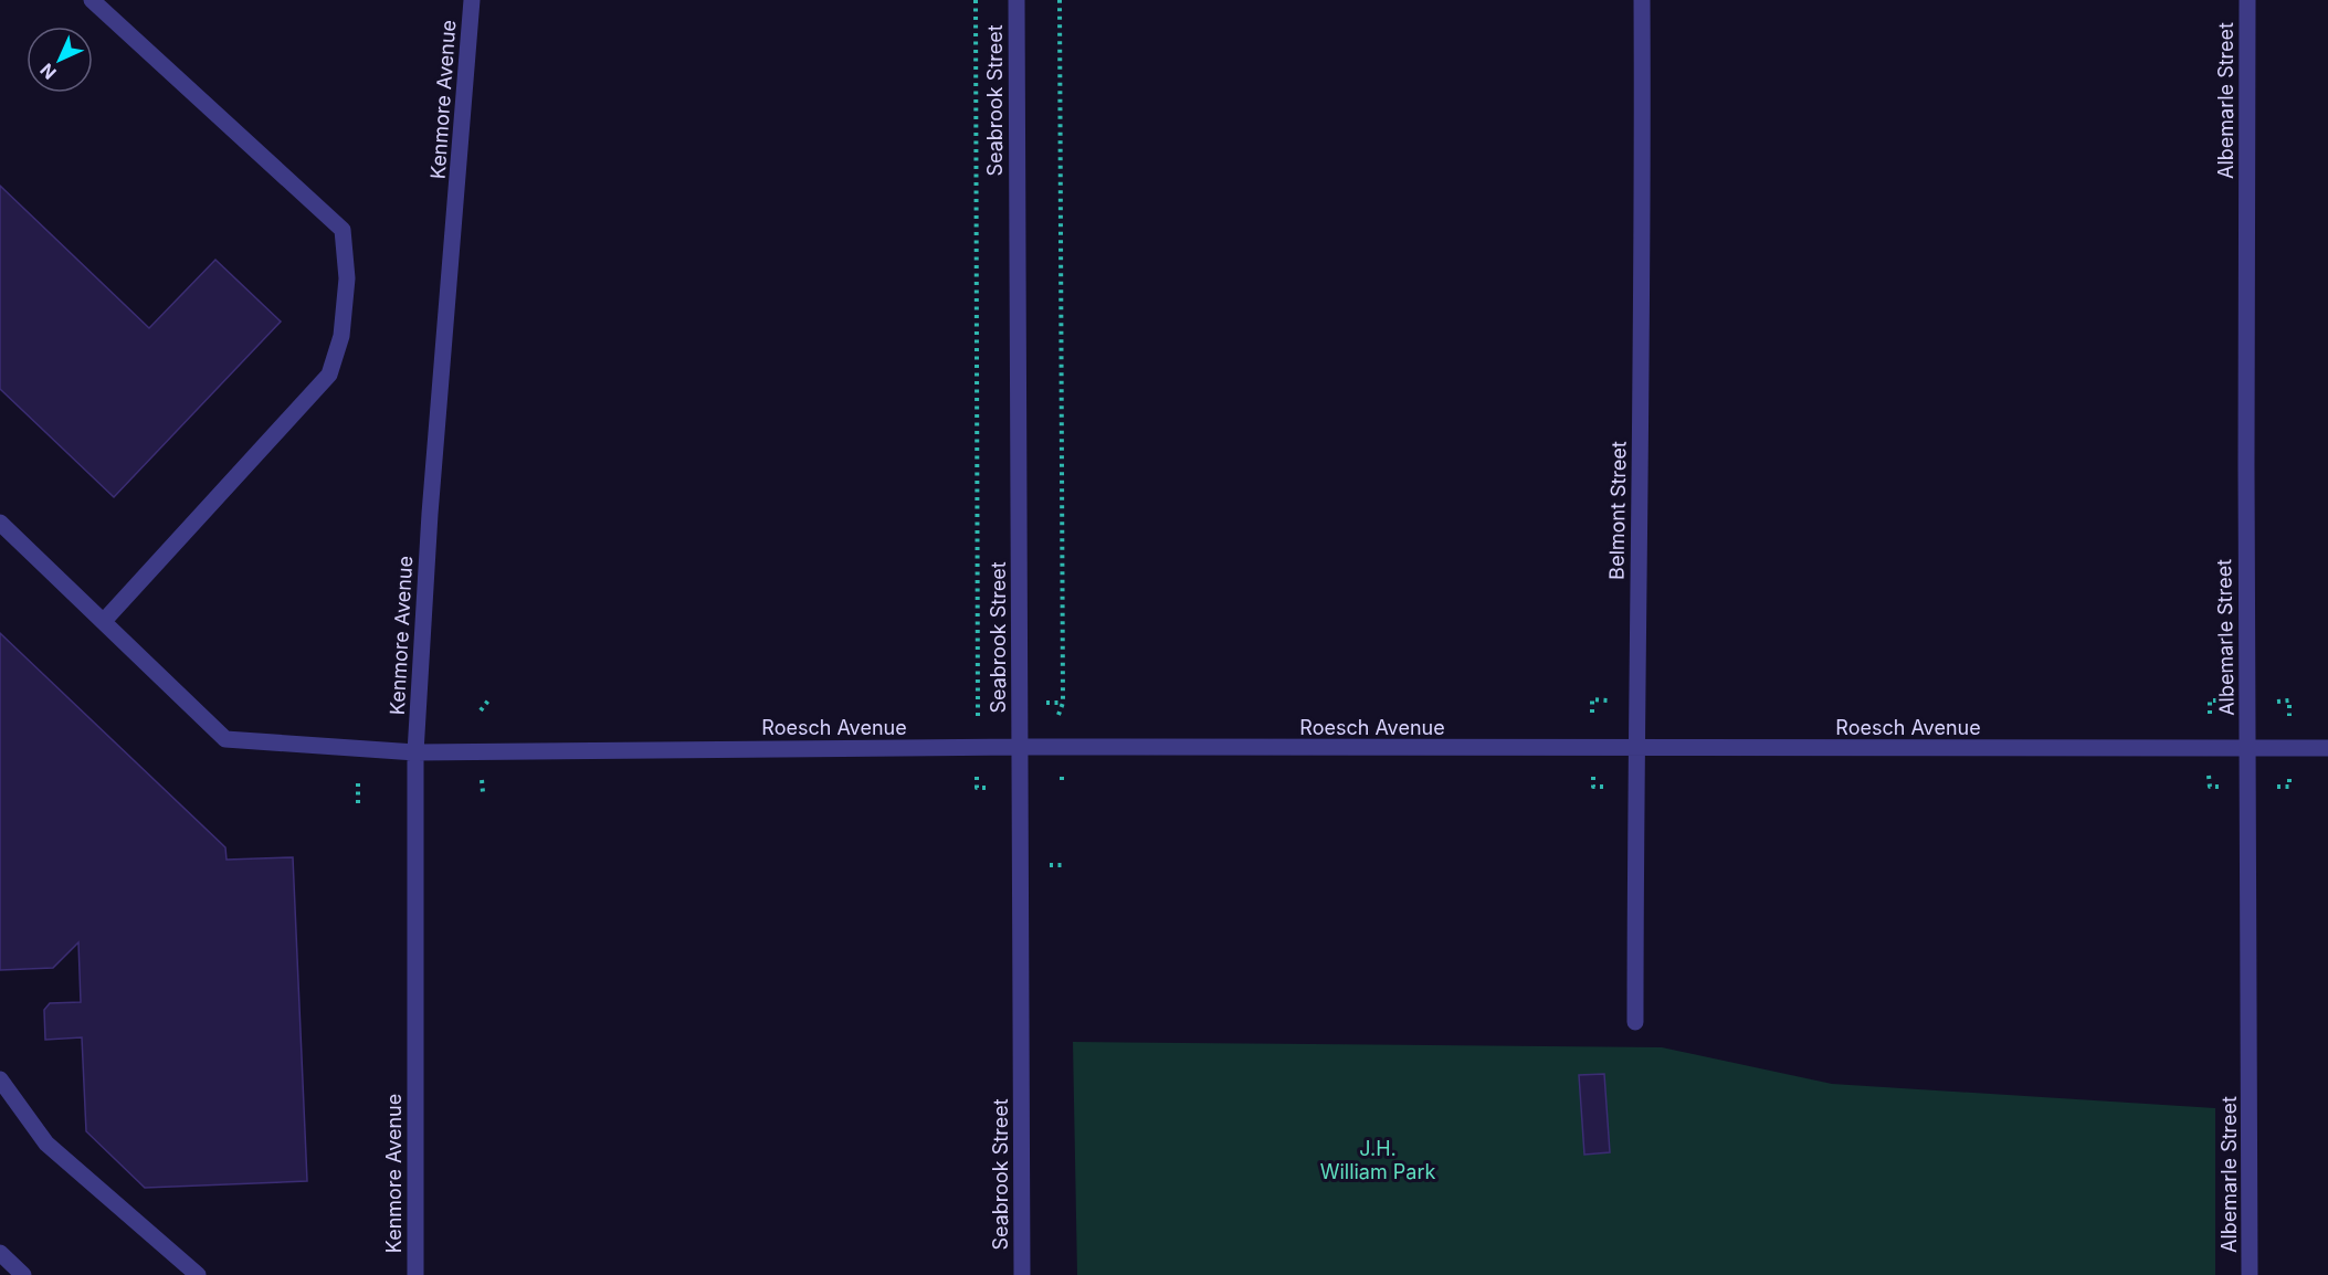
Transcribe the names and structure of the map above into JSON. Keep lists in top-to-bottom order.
{
  "streets": {
    "street": [
      "Kenmore Avenue",
      "Seabrook Street",
      "Albemarle Street",
      "Belmont Street",
      "Roesch Avenue"
    ]
  },
  "crossings": [
    ["Kenmore Avenue", "Roesch Avenue"],
    ["Seabrook Street", "Roesch Avenue"],
    ["Albemarle Street", "Roesch Avenue"],
    ["Belmont Street", "Roesch Avenue"]
  ],
  "parks": ["J.H. William Park"],
  "north": "bottom left"
}
